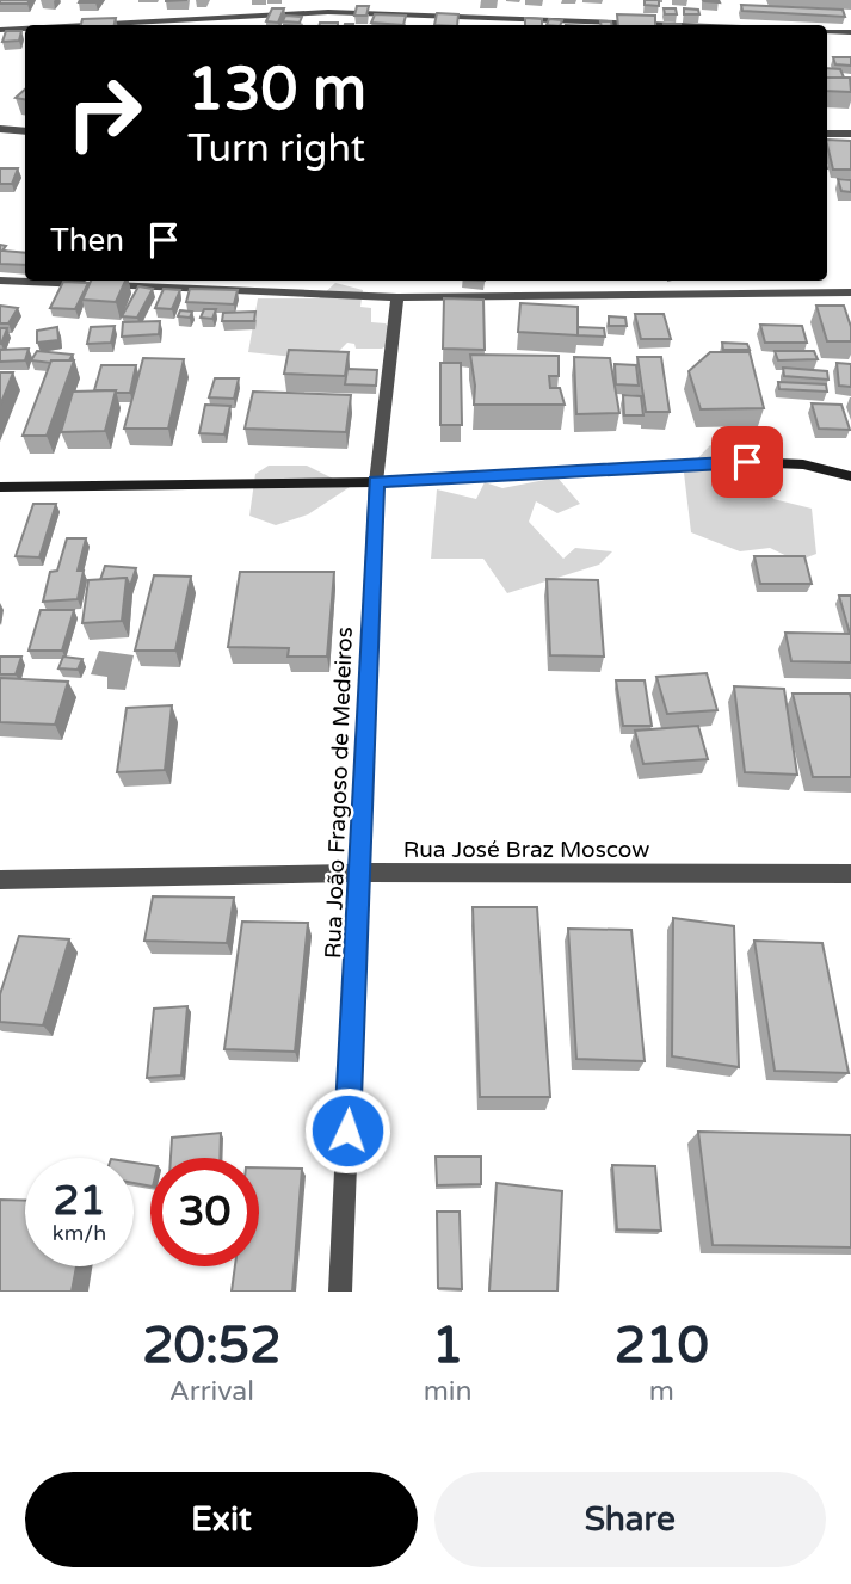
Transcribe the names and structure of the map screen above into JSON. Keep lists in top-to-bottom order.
{
  "streets": {
    "street": ["Rua João Fragoso de Medeiros", "Rua José Braz Moscow"]
  },
  "crossings": [
    ["Rua João Fragoso de Medeiros", "Rua José Braz Moscow"]
  ],
  "page": {
    "turn": ["130 m", "Turn right"],
    "then": "Then",
    "speed": "21 km/h",
    "limit": "30",
    "eta": [
      "20:52",
      "Arrival",
      "1",
      "min",
      "210",
      "m"
    ],
    "buttons": ["Exit", "Share"]
  }
}
